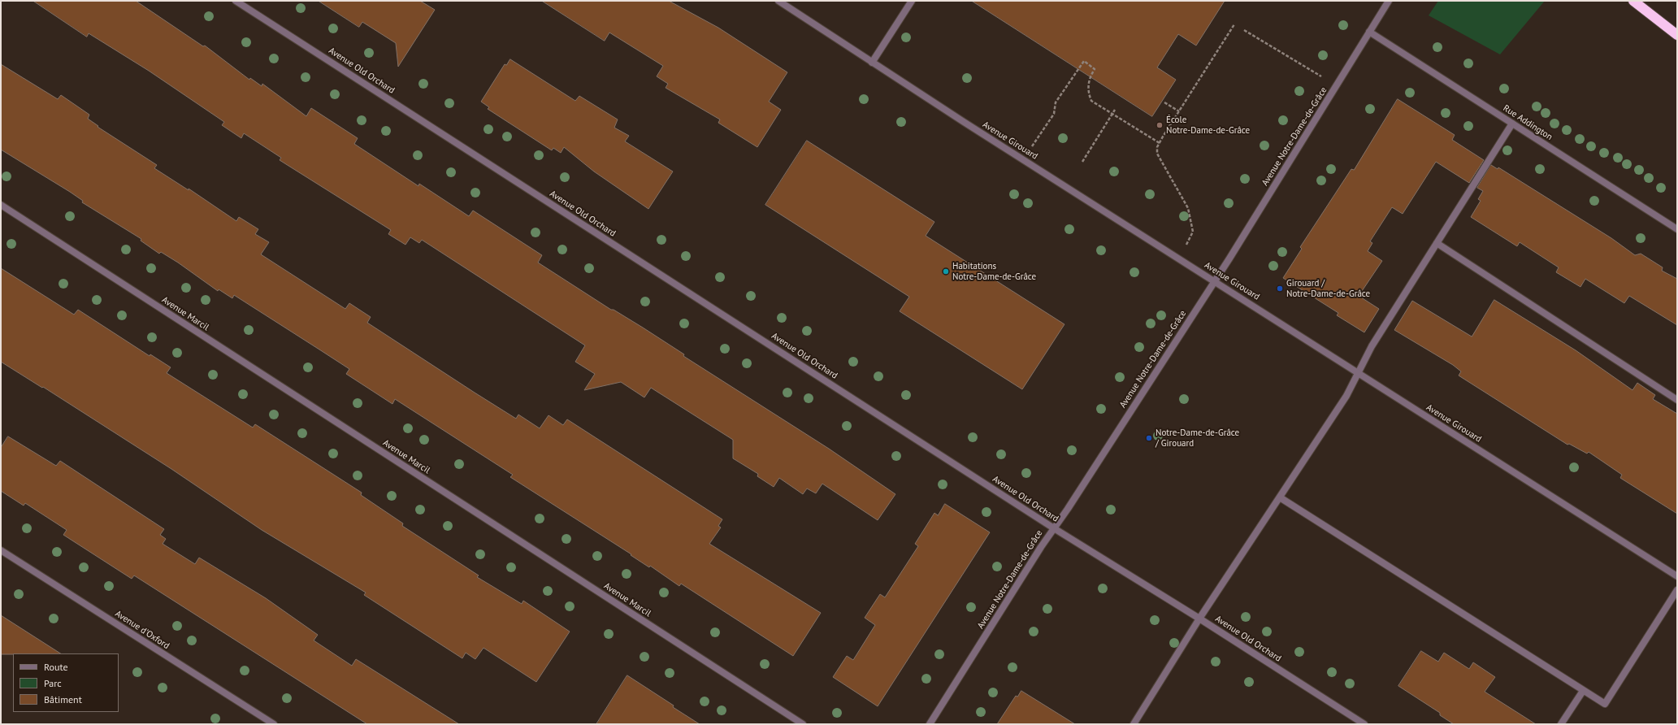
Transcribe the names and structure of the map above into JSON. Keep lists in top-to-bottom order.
{
  "streets": {
    "street": [
      "Avenue Old Orchard",
      "Rue Addington",
      "Avenue Notre-Dame-de-Grâce",
      "Avenue Girouard",
      "Avenue Marcil",
      "Avenue d'Oxford"
    ]
  },
  "crossings": [
    ["Avenue Old Orchard", "Avenue Notre-Dame-de-Grâce"],
    ["Rue Addington", "Avenue Notre-Dame-de-Grâce"],
    ["Avenue Notre-Dame-de-Grâce", "Avenue Girouard"]
  ],
  "places": [
    "École Notre-Dame-de-Grâce",
    "Habitations Notre-Dame-de-Grâce",
    "Girouard / Notre-Dame-de-Grâce",
    "Notre-Dame-de-Grâce / Girouard"
  ],
  "legend": ["Route", "Parc", "Bâtiment"]
}
